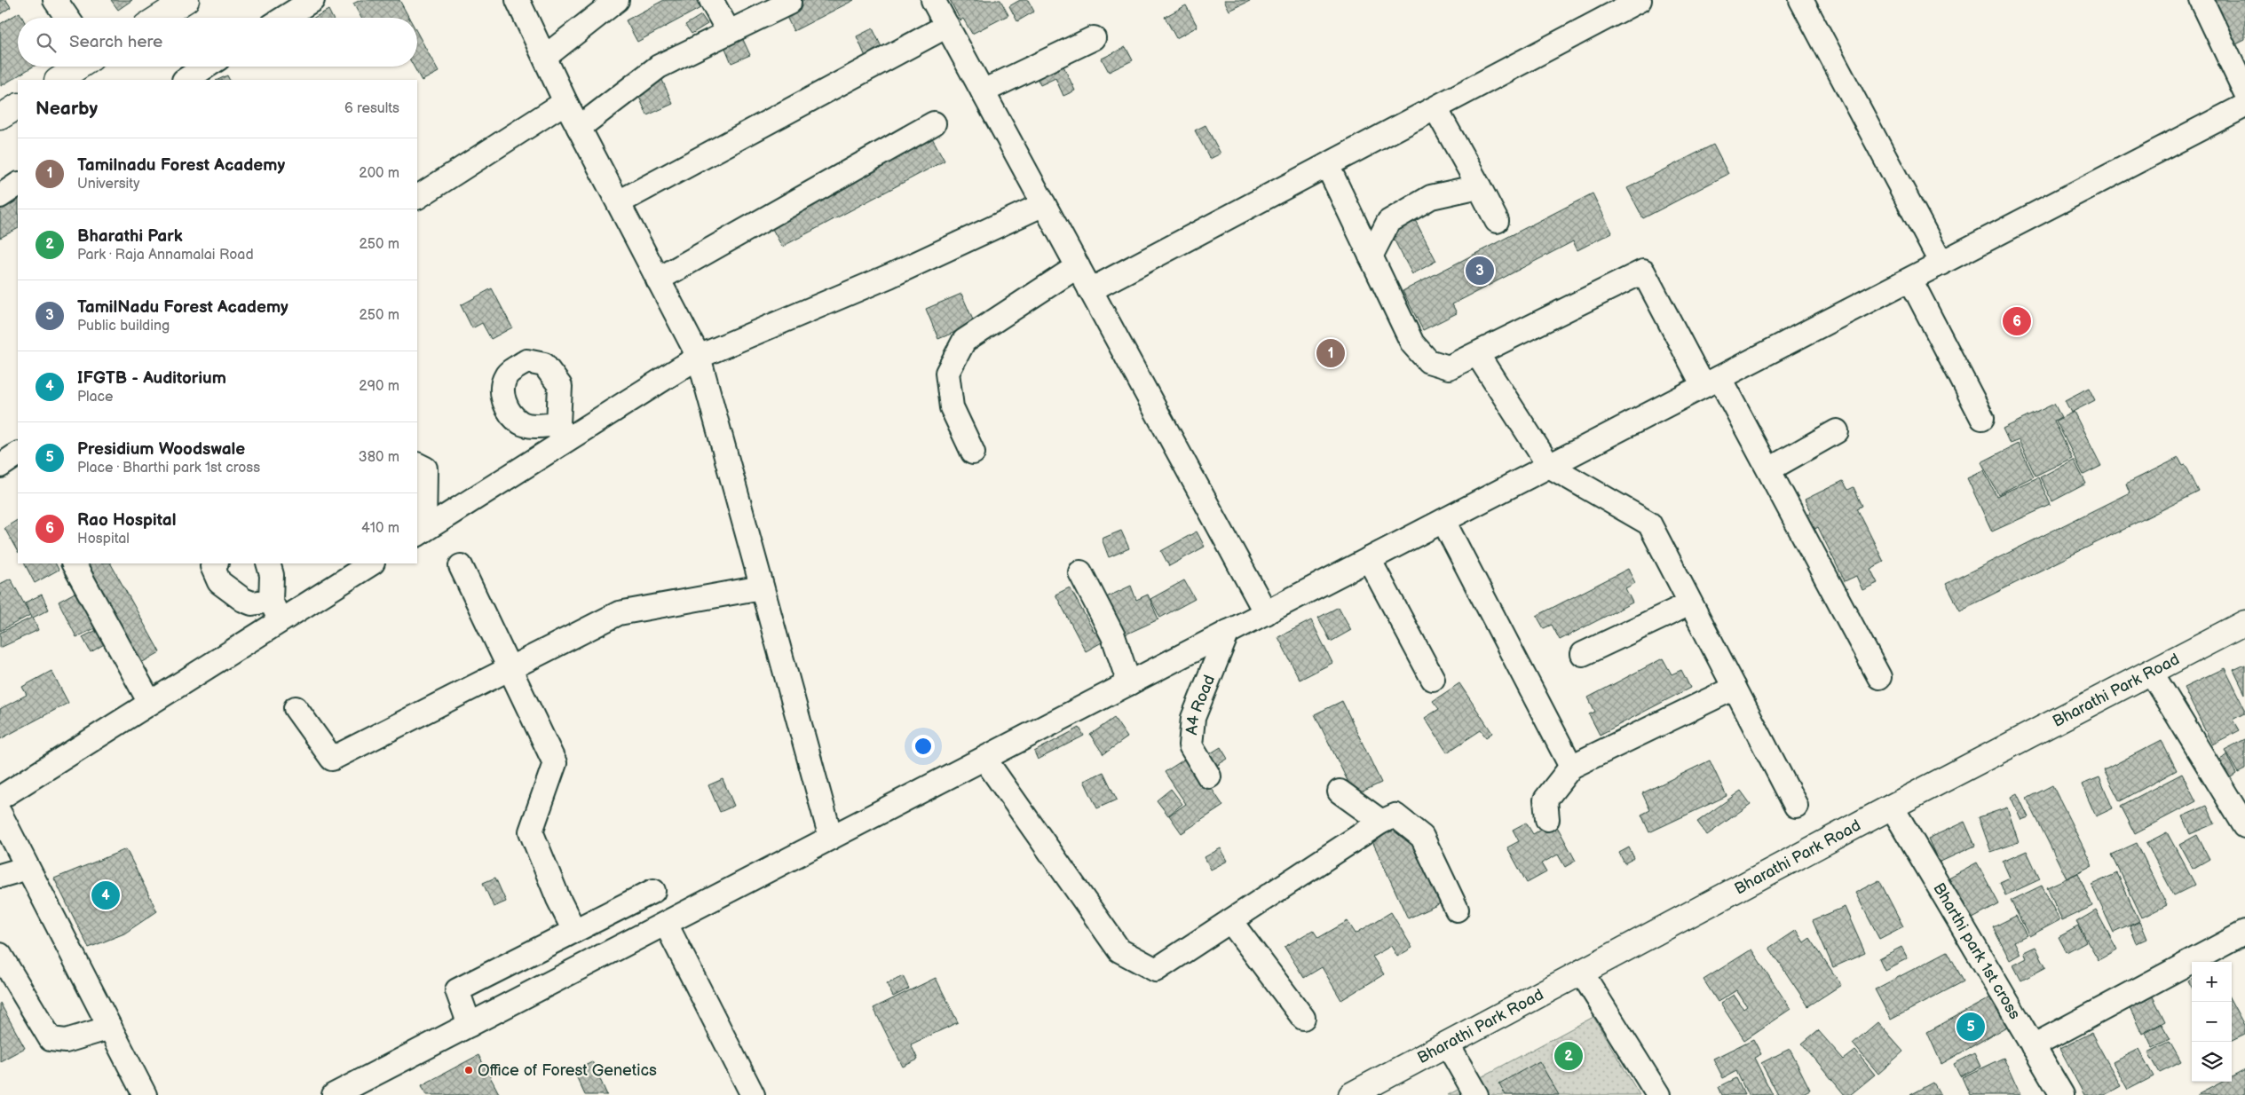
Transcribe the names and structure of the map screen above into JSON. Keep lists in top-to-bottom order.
{
  "streets": {
    "main road": ["Bharathi Park Road"],
    "street": ["A4 Road", "Bharthi park 1st cross"]
  },
  "crossings": [
    ["Bharathi Park Road", "Bharthi park 1st cross"]
  ],
  "places": ["Office of Forest Genetics"],
  "page": {
    "search": "Search here",
    "heading": ["Nearby", "6 results"],
    "list": [
      {
        "mark": "1",
        "name": "Tamilnadu Forest Academy",
        "note": "University",
        "value": "200 m"
      },
      {
        "mark": "2",
        "name": "Bharathi Park",
        "note": "Park · Raja Annamalai Road",
        "value": "250 m"
      },
      {
        "mark": "3",
        "name": "TamilNadu Forest Academy",
        "note": "Public building",
        "value": "250 m"
      },
      {
        "mark": "4",
        "name": "IFGTB - Auditorium",
        "note": "Place",
        "value": "290 m"
      },
      {
        "mark": "5",
        "name": "Presidium Woodswale",
        "note": "Place · Bharthi park 1st cross",
        "value": "380 m"
      },
      {
        "mark": "6",
        "name": "Rao Hospital",
        "note": "Hospital",
        "value": "410 m"
      }
    ],
    "pins": [
      "3",
      "6",
      "1",
      "4",
      "5",
      "2"
    ],
    "map_buttons": ["+", "−"]
  }
}
